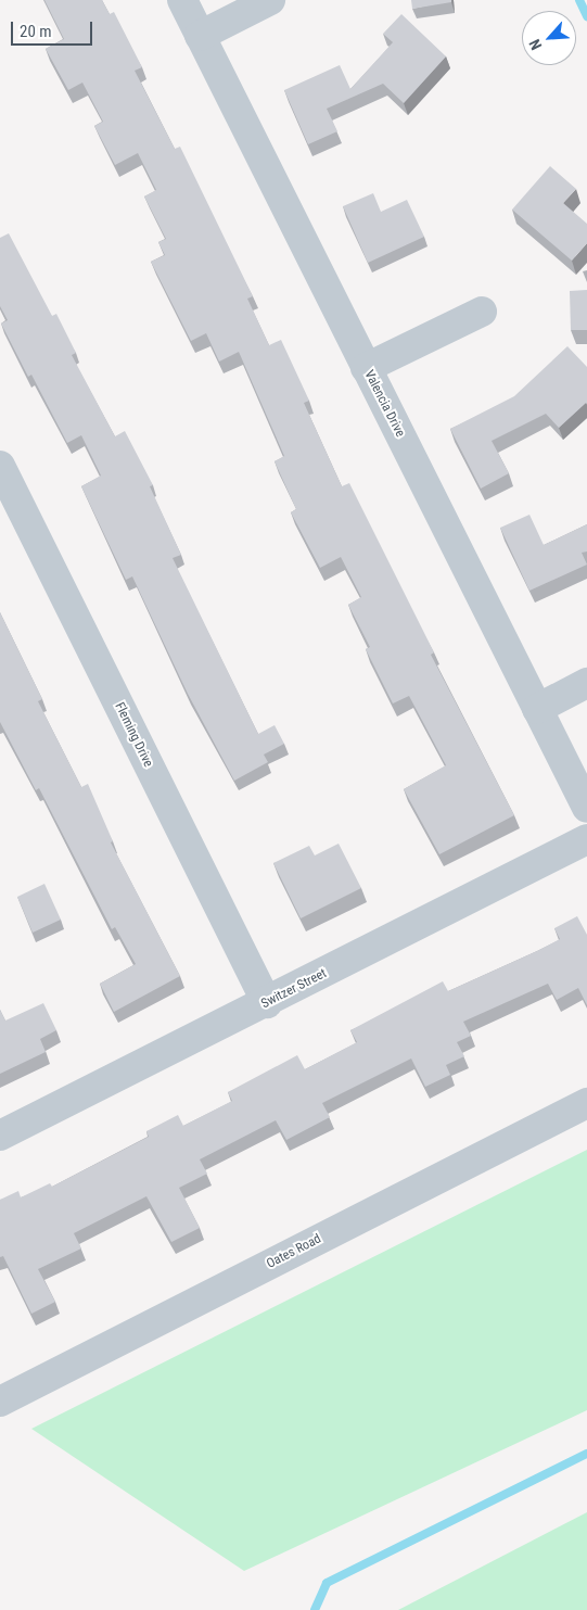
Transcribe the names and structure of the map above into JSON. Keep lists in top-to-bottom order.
{
  "streets": {
    "street": [
      "Valencia Drive",
      "Fleming Drive",
      "Switzer Street",
      "Oates Road"
    ]
  },
  "crossings": [
    ["Fleming Drive", "Switzer Street"]
  ],
  "scale_bar": "20 m",
  "north": "bottom left"
}
